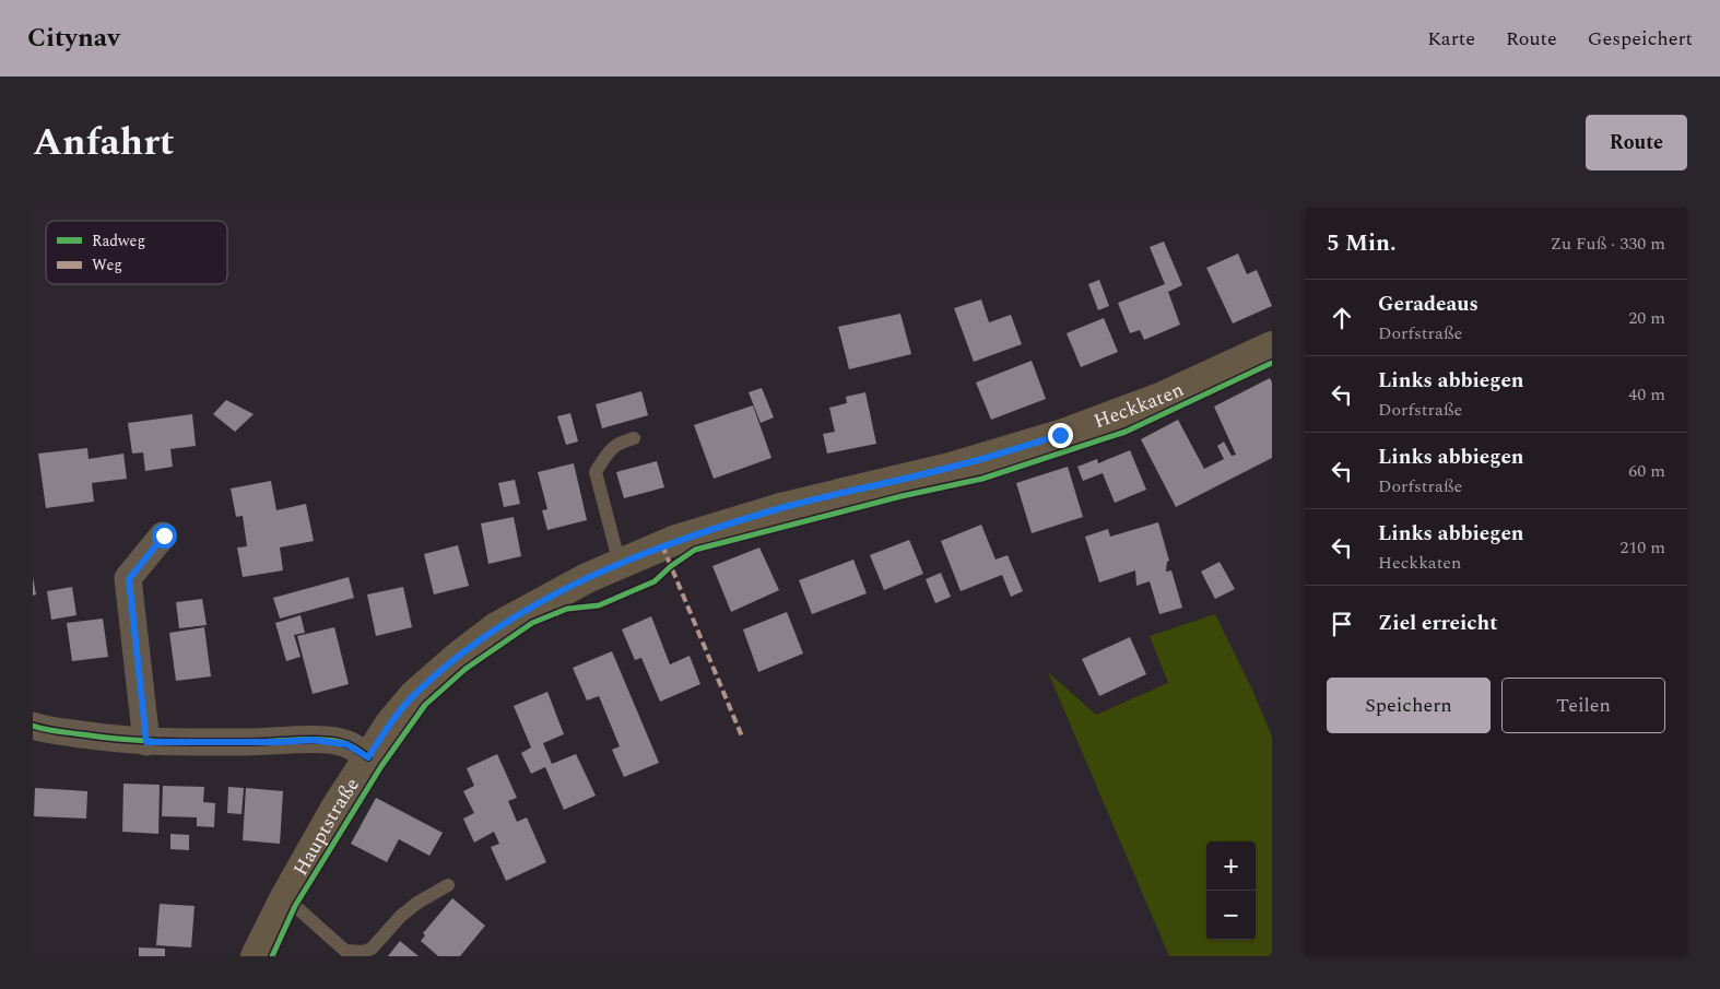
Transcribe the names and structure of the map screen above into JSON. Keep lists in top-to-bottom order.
{
  "streets": {
    "main road": ["Heckkaten", "Hauptstraße"]
  },
  "crossings": [
    ["Heckkaten", "Hauptstraße"]
  ],
  "legend": ["Radweg", "Weg"],
  "page": {
    "header": "Citynav",
    "nav": ["Karte", "Route", "Gespeichert"],
    "title": "Anfahrt",
    "buttons": [
      "Route",
      ["Speichern", "Teilen"]
    ],
    "heading": ["5 Min.", "Zu Fuß · 330 m"],
    "list": [
      ["Geradeaus", "Dorfstraße", "20 m"],
      ["Links abbiegen", "Dorfstraße", "40 m"],
      ["Links abbiegen", "Dorfstraße", "60 m"],
      ["Links abbiegen", "Heckkaten", "210 m"],
      "Ziel erreicht"
    ],
    "map_buttons": ["+", "−"]
  }
}
